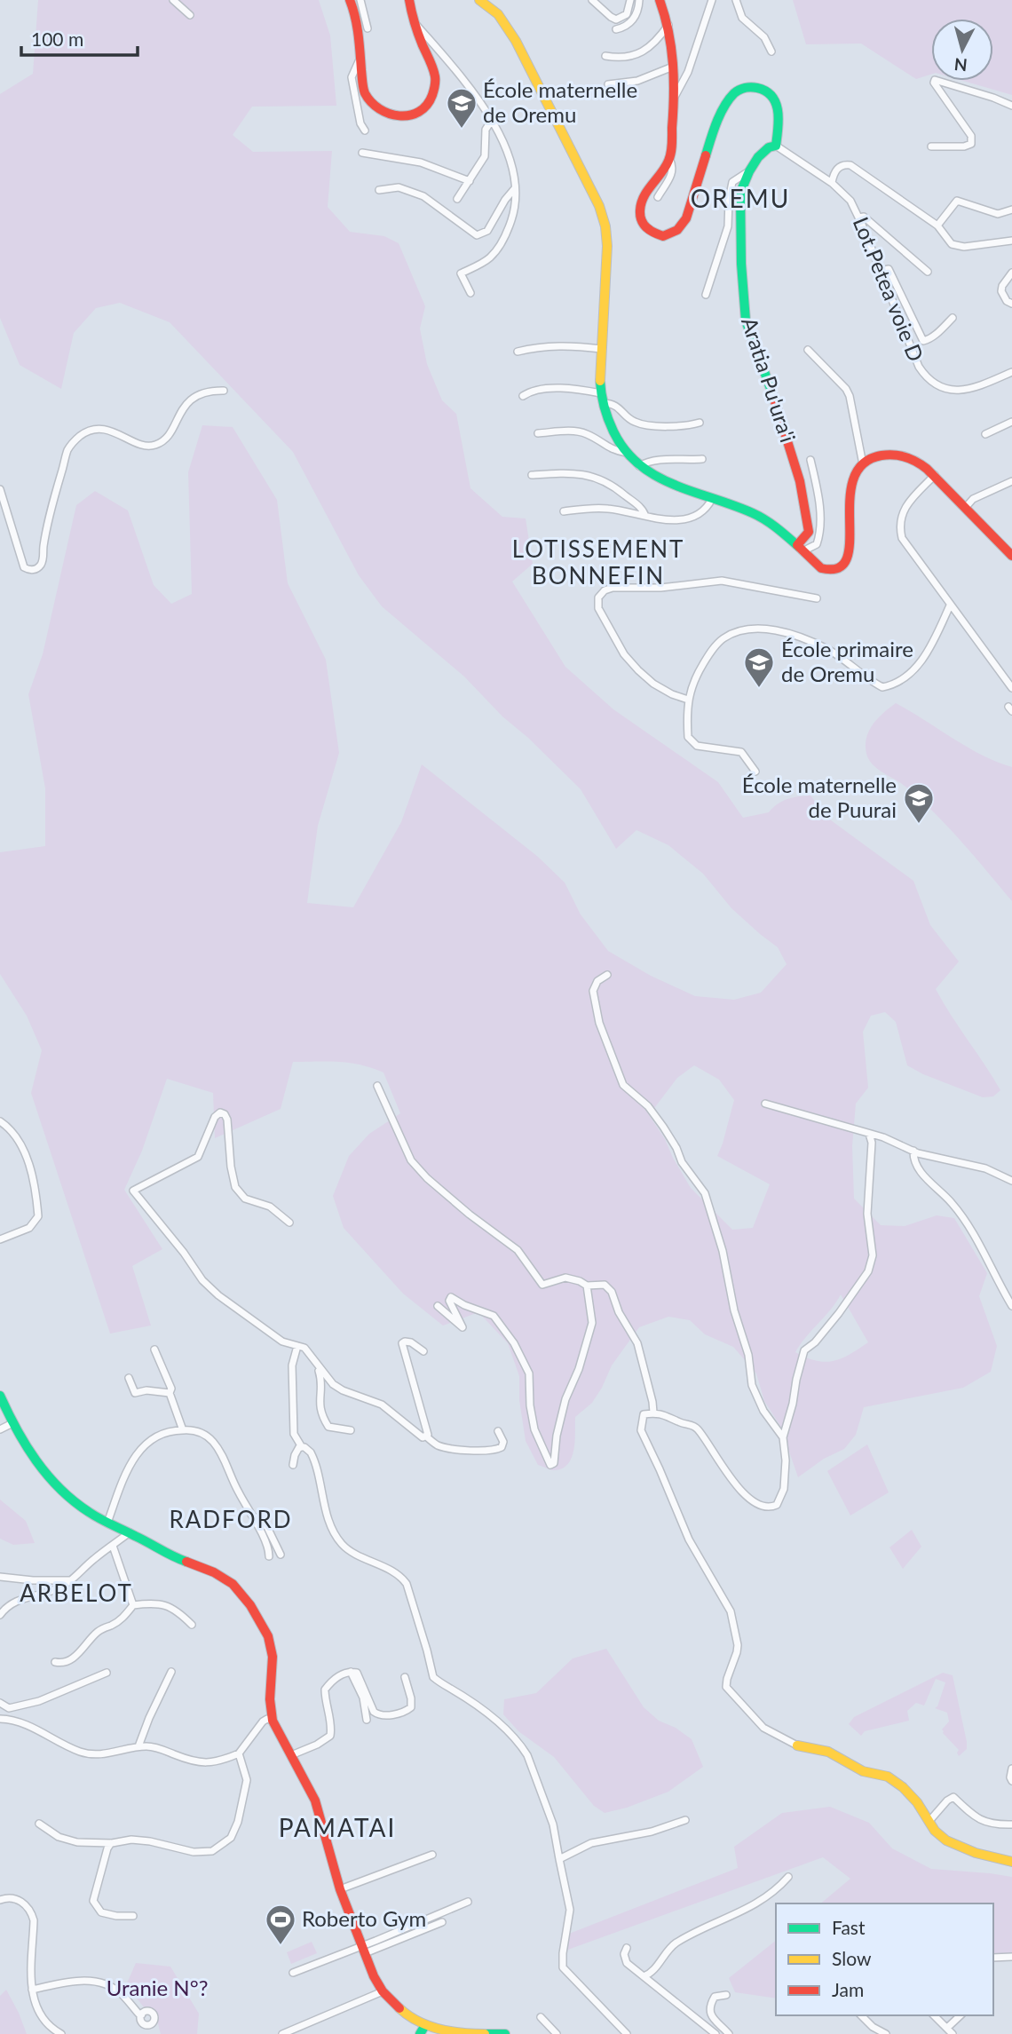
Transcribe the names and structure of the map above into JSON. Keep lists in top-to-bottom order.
{
  "streets": {
    "main road": ["Aratia Pu'ura'i"],
    "street": ["Lot.Petea voie D"]
  },
  "crossings": [
    ["Lot.Petea voie D", "Aratia Pu'ura'i"]
  ],
  "districts": [
    "OREMU",
    "LOTISSEMENT BONNEFIN",
    "RADFORD",
    "ARBELOT",
    "PAMATAI"
  ],
  "parks": ["Uranie N°?"],
  "places": {
    "school or university": ["École maternelle de Oremu", "École primaire de Oremu", "École maternelle de Puurai"],
    "sports": ["Roberto Gym"]
  },
  "legend": ["Fast", "Slow", "Jam"],
  "scale_bar": "100 m",
  "north": "bottom"
}
